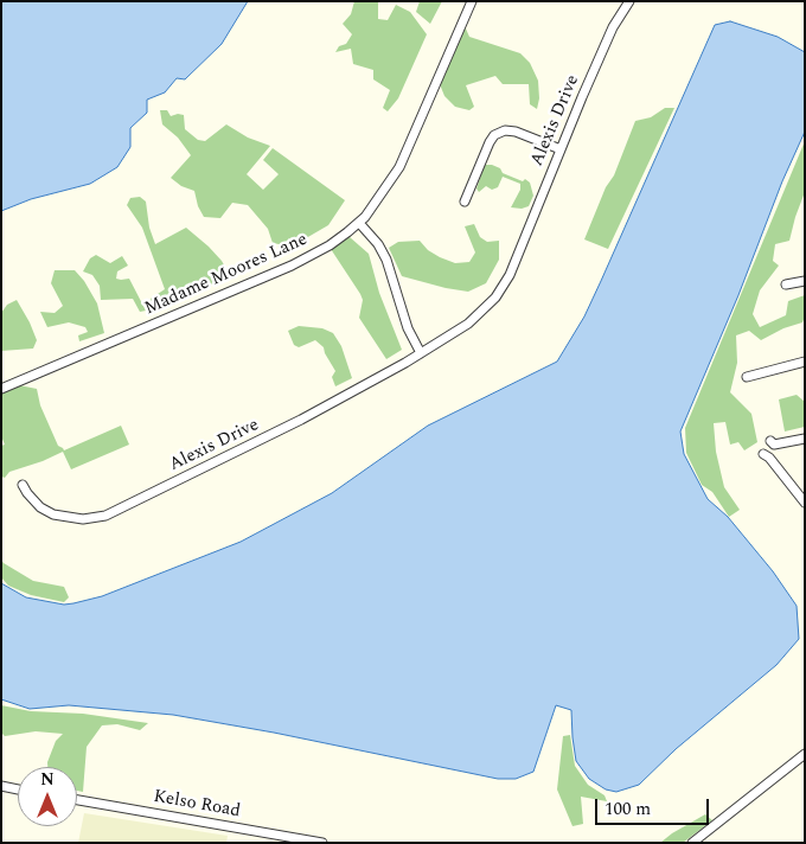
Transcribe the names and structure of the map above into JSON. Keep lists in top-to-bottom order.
{
  "streets": {
    "street": ["Alexis Drive", "Madame Moores Lane", "Kelso Road"]
  },
  "scale_bar": "100 m",
  "north": "top"
}
